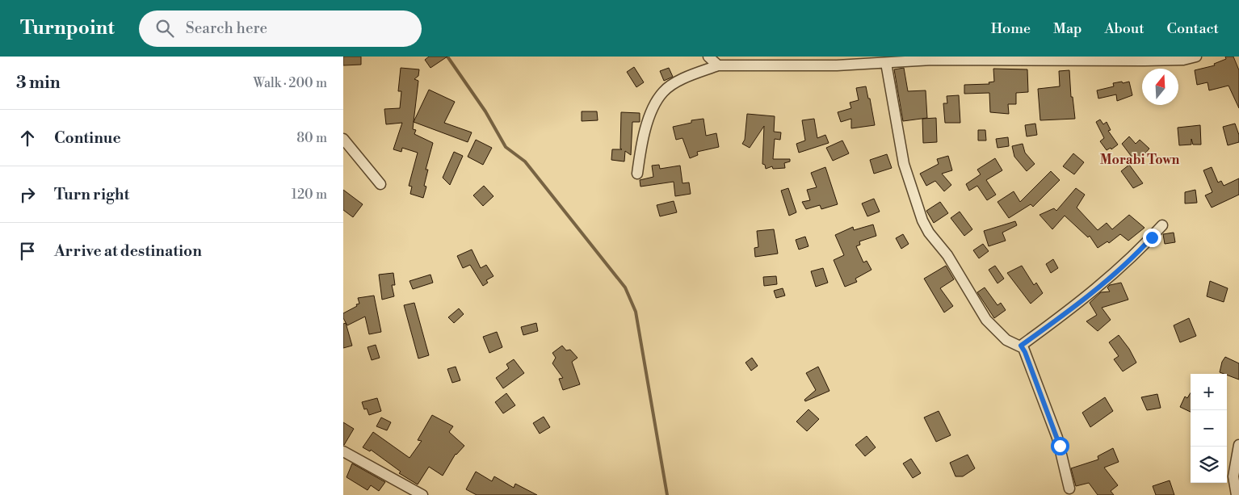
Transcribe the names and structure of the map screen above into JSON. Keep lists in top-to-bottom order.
{
  "districts": ["Morabi Town"],
  "north": "top",
  "page": {
    "header": "Turnpoint",
    "search": "Search here",
    "nav": [
      "Home",
      "Map",
      "About",
      "Contact"
    ],
    "heading": ["3 min", "Walk · 200 m"],
    "list": [
      ["Continue", "80 m"],
      ["Turn right", "120 m"],
      "Arrive at destination"
    ],
    "map_buttons": ["+", "−"]
  }
}
